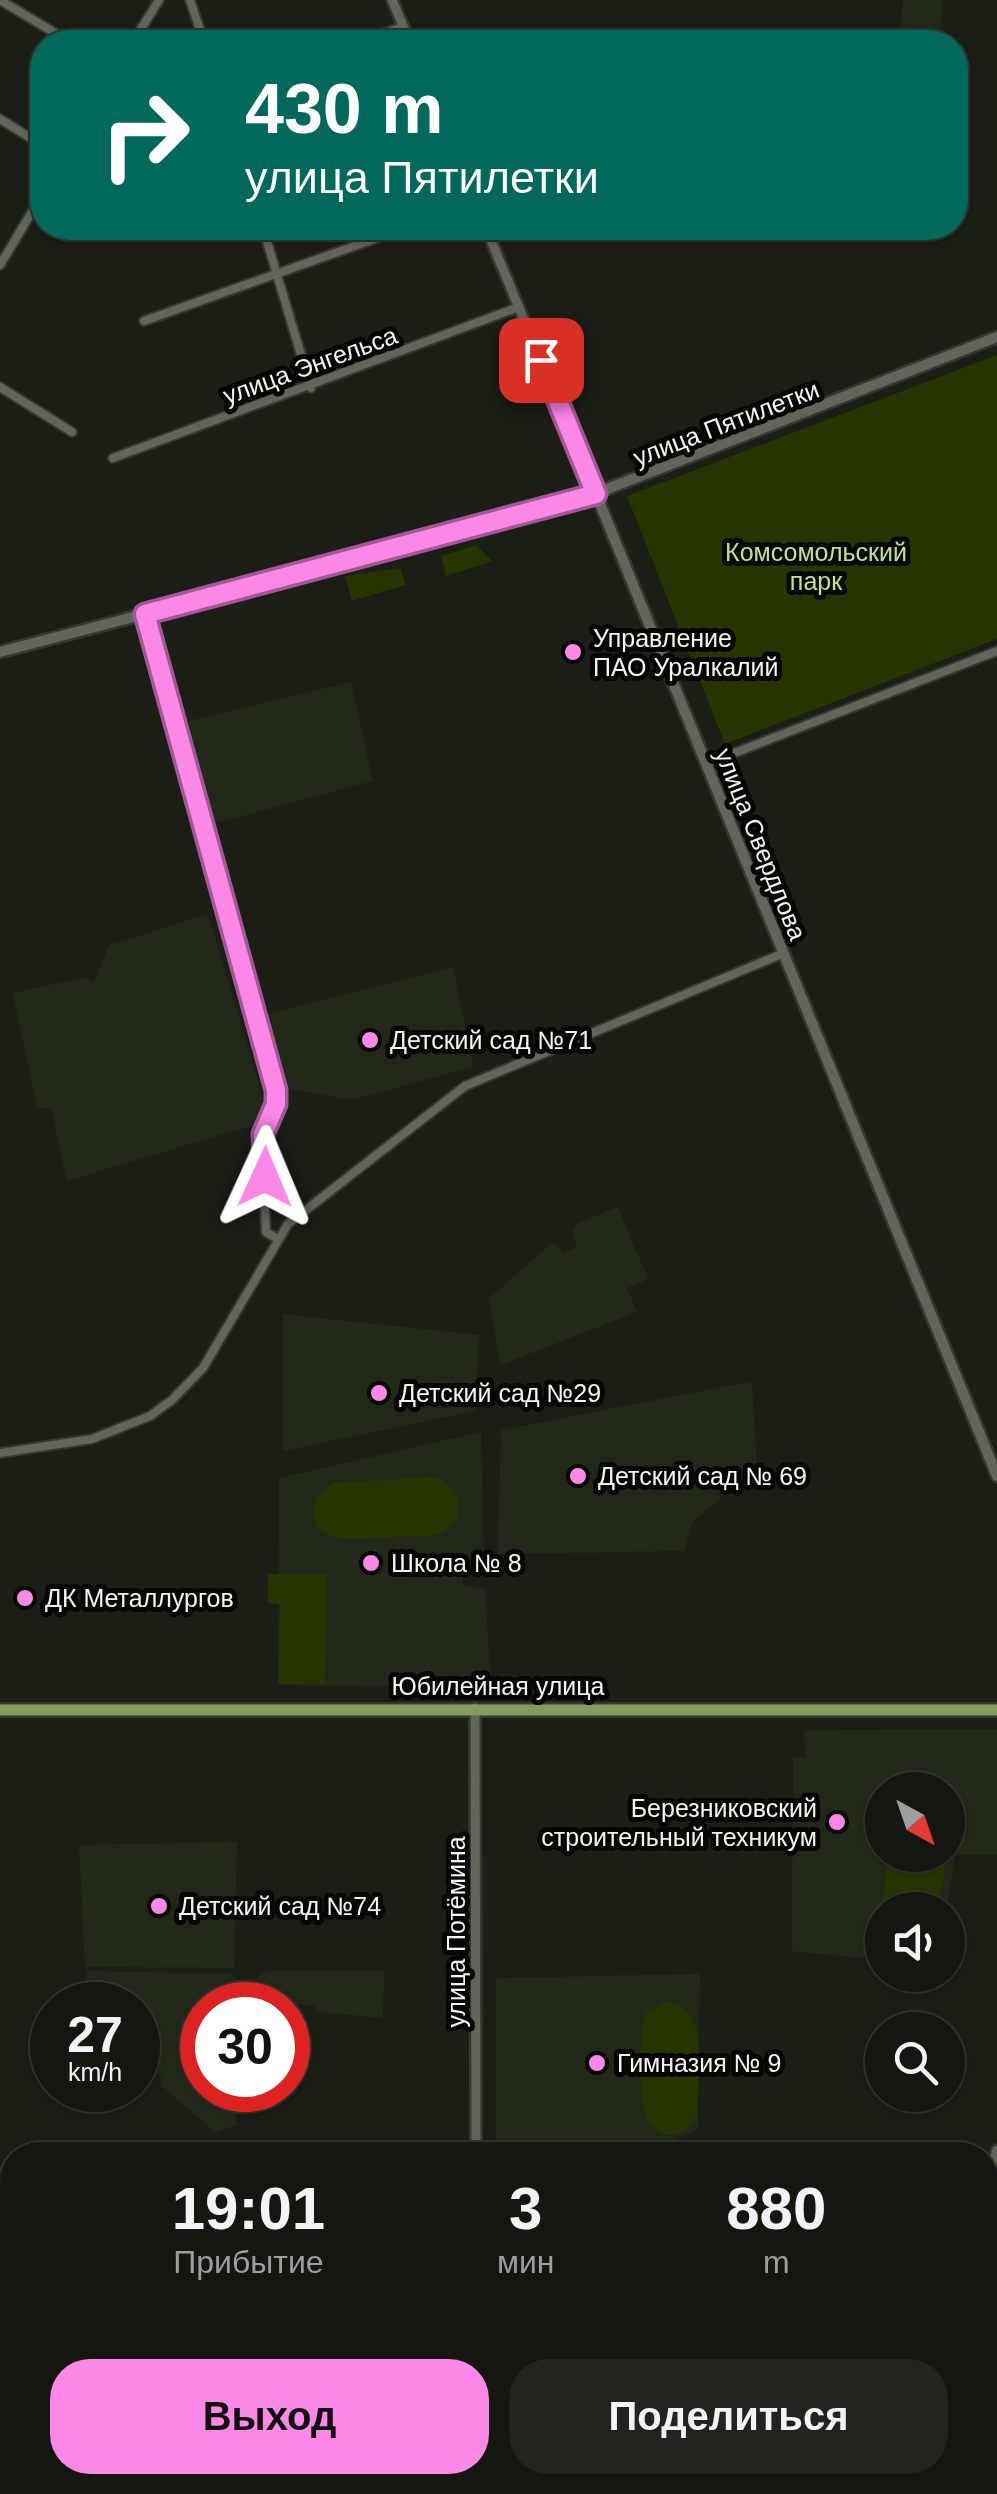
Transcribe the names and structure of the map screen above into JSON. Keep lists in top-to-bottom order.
{
  "streets": {
    "main road": ["улица Пятилетки", "улица Свердлова", "Юбилейная улица"],
    "street": ["улица Энгельса", "улица Потёмина"]
  },
  "crossings": [
    ["улица Энгельса", "улица Свердлова"],
    ["улица Пятилетки", "улица Свердлова"],
    ["Юбилейная улица", "улица Потёмина"]
  ],
  "parks": ["Комсомольский парк"],
  "places": [
    "Управление ПАО Уралкалий",
    "Детский сад №71",
    "Детский сад №29",
    "Детский сад № 69",
    "Школа № 8",
    "ДК Металлургов",
    "Березниковский строительный техникум",
    "Детский сад №74",
    "Гимназия № 9"
  ],
  "north": "bottom right",
  "page": {
    "turn": ["430 m", "улица Пятилетки"],
    "speed": "27 km/h",
    "limit": "30",
    "eta": [
      "19:01",
      "Прибытие",
      "3",
      "мин",
      "880",
      "m"
    ],
    "buttons": ["Выход", "Поделиться"]
  }
}
